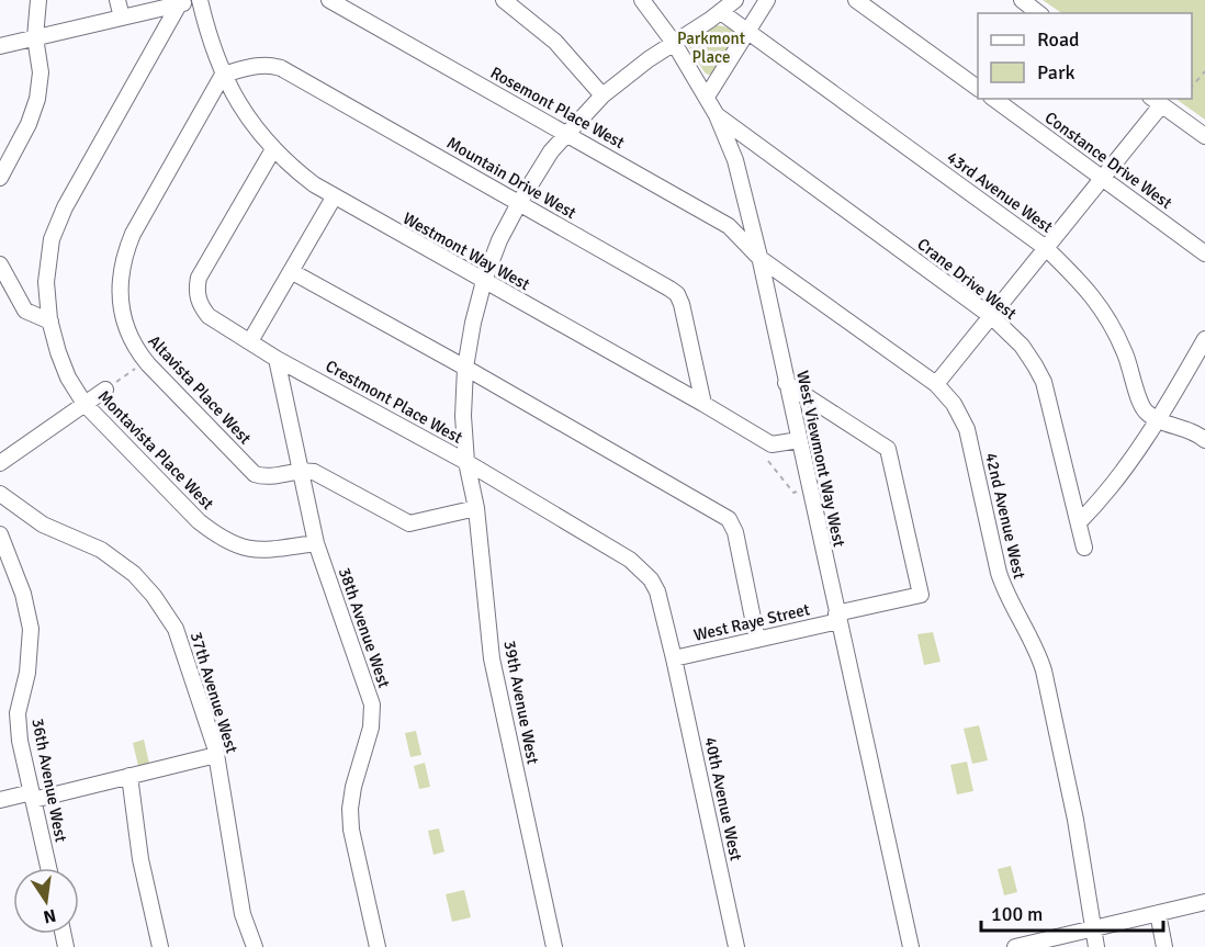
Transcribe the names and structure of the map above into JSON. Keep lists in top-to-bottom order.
{
  "streets": {
    "street": [
      "Rosemont Place West",
      "Constance Drive West",
      "Mountain Drive West",
      "43rd Avenue West",
      "Westmont Way West",
      "Crane Drive West",
      "Altavista Place West",
      "Crestmont Place West",
      "Montavista Place West",
      "West Viewmont Way West",
      "42nd Avenue West",
      "West Raye Street",
      "38th Avenue West",
      "37th Avenue West",
      "39th Avenue West",
      "36th Avenue West",
      "40th Avenue West"
    ]
  },
  "crossings": [
    ["Rosemont Place West", "West Viewmont Way West"],
    ["Rosemont Place West", "42nd Avenue West"],
    ["Rosemont Place West", "39th Avenue West"],
    ["Mountain Drive West", "Westmont Way West"],
    ["Mountain Drive West", "Altavista Place West"],
    ["Mountain Drive West", "39th Avenue West"],
    ["43rd Avenue West", "39th Avenue West"],
    ["Westmont Way West", "Altavista Place West"],
    ["Westmont Way West", "Crestmont Place West"],
    ["Westmont Way West", "West Viewmont Way West"],
    ["Westmont Way West", "39th Avenue West"],
    ["Crane Drive West", "West Viewmont Way West"],
    ["Altavista Place West", "38th Avenue West"],
    ["Crestmont Place West", "West Raye Street"],
    ["Crestmont Place West", "38th Avenue West"],
    ["Crestmont Place West", "39th Avenue West"],
    ["Crestmont Place West", "40th Avenue West"],
    ["Montavista Place West", "38th Avenue West"],
    ["West Viewmont Way West", "42nd Avenue West"],
    ["West Viewmont Way West", "West Raye Street"],
    ["West Viewmont Way West", "39th Avenue West"],
    ["West Raye Street", "40th Avenue West"]
  ],
  "parks": ["Parkmont Place"],
  "legend": ["Road", "Park"],
  "scale_bar": "100 m",
  "north": "bottom"
}
